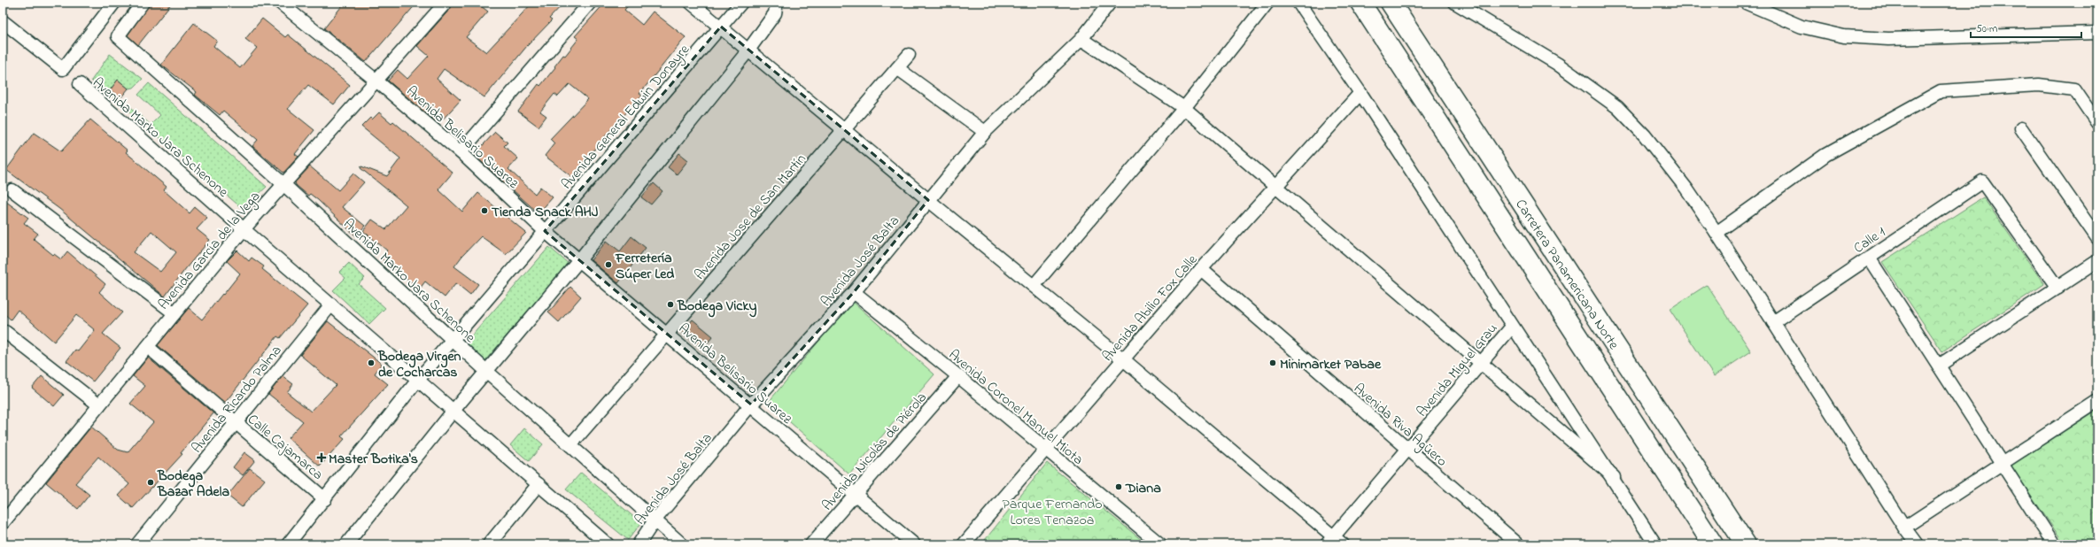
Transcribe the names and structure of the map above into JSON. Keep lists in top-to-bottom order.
{
  "streets": {
    "highway": ["Carretera Panamericana Norte"],
    "street": [
      "Avenida General Edwin Donayre",
      "Avenida Marko Jara Schenone",
      "Avenida Belisario Suarez",
      "Avenida Jose de San Martín",
      "Calle 1",
      "Avenida García de la Vega",
      "Avenida José Balta",
      "Avenida Abilio Fox Calle",
      "Avenida Miguel Grau",
      "Avenida Ricardo Palma",
      "Avenida Coronel Manuel Miota",
      "Avenida Riva Agüero",
      "Calle Cajamarca",
      "Avenida Nicolás de Piérola"
    ]
  },
  "crossings": [
    ["Avenida General Edwin Donayre", "Avenida Marko Jara Schenone"],
    ["Avenida General Edwin Donayre", "Avenida Belisario Suarez"],
    ["Avenida General Edwin Donayre", "Calle Cajamarca"],
    ["Avenida Marko Jara Schenone", "Avenida Jose de San Martín"],
    ["Avenida Marko Jara Schenone", "Avenida García de la Vega"],
    ["Avenida Marko Jara Schenone", "Avenida José Balta"],
    ["Avenida Marko Jara Schenone", "Avenida Ricardo Palma"],
    ["Avenida Belisario Suarez", "Avenida Jose de San Martín"],
    ["Avenida Belisario Suarez", "Avenida García de la Vega"],
    ["Avenida Belisario Suarez", "Avenida José Balta"],
    ["Avenida Belisario Suarez", "Avenida Nicolás de Piérola"],
    ["Avenida García de la Vega", "Calle Cajamarca"],
    ["Avenida José Balta", "Avenida Coronel Manuel Miota"],
    ["Avenida Abilio Fox Calle", "Avenida Coronel Manuel Miota"],
    ["Avenida Abilio Fox Calle", "Avenida Riva Agüero"],
    ["Avenida Miguel Grau", "Avenida Riva Agüero"],
    ["Avenida Ricardo Palma", "Calle Cajamarca"],
    ["Avenida Coronel Manuel Miota", "Avenida Nicolás de Piérola"]
  ],
  "parks": ["Parque Fernando Lores Tenazoa"],
  "places": {
    "other": [
      "Tienda Snack AHJ",
      "Ferretería Súper Led",
      "Bodega Vicky",
      "Bodega Virgen de Cocharcas",
      "Minimarket Pabae",
      "Bodega Bazar Adela",
      "Diana"
    ],
    "health": ["Master Botika's"]
  },
  "scale_bar": "50 m"
}
